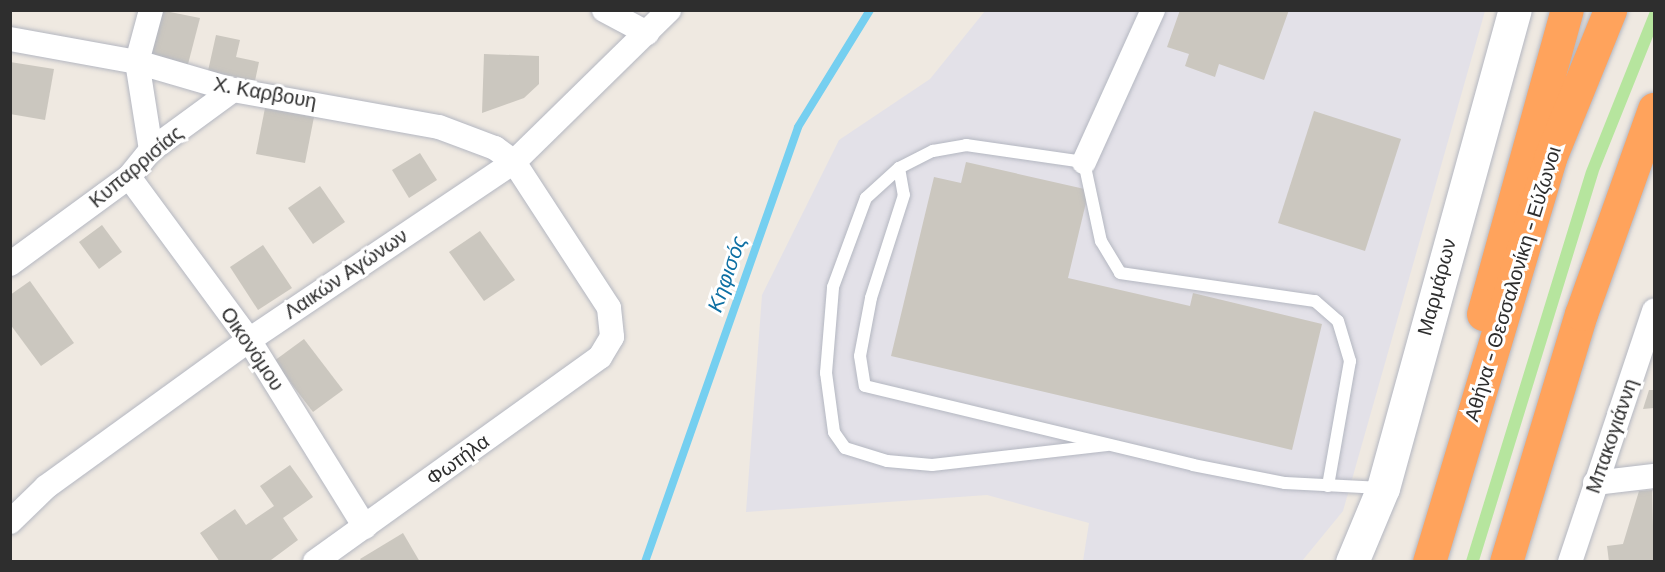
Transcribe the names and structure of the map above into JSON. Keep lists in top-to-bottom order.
{
  "streets": {
    "highway": ["Αθήνα - Θεσσαλονίκη - Εύζωνοι"],
    "main road": ["Μαρμάρων"],
    "street": [
      "Χ. Καρβουη",
      "Κυπαρρισίας",
      "Λαικών Αγώνων",
      "Οικονόμου",
      "Μπακογιάννη",
      "Φωτήλα"
    ]
  },
  "crossings": [
    ["Χ. Καρβουη", "Κυπαρρισίας"],
    ["Χ. Καρβουη", "Λαικών Αγώνων"],
    ["Χ. Καρβουη", "Φωτήλα"],
    ["Κυπαρρισίας", "Οικονόμου"],
    ["Λαικών Αγώνων", "Οικονόμου"],
    ["Λαικών Αγώνων", "Φωτήλα"],
    ["Οικονόμου", "Φωτήλα"]
  ],
  "water": ["Κηφισός"]
}
